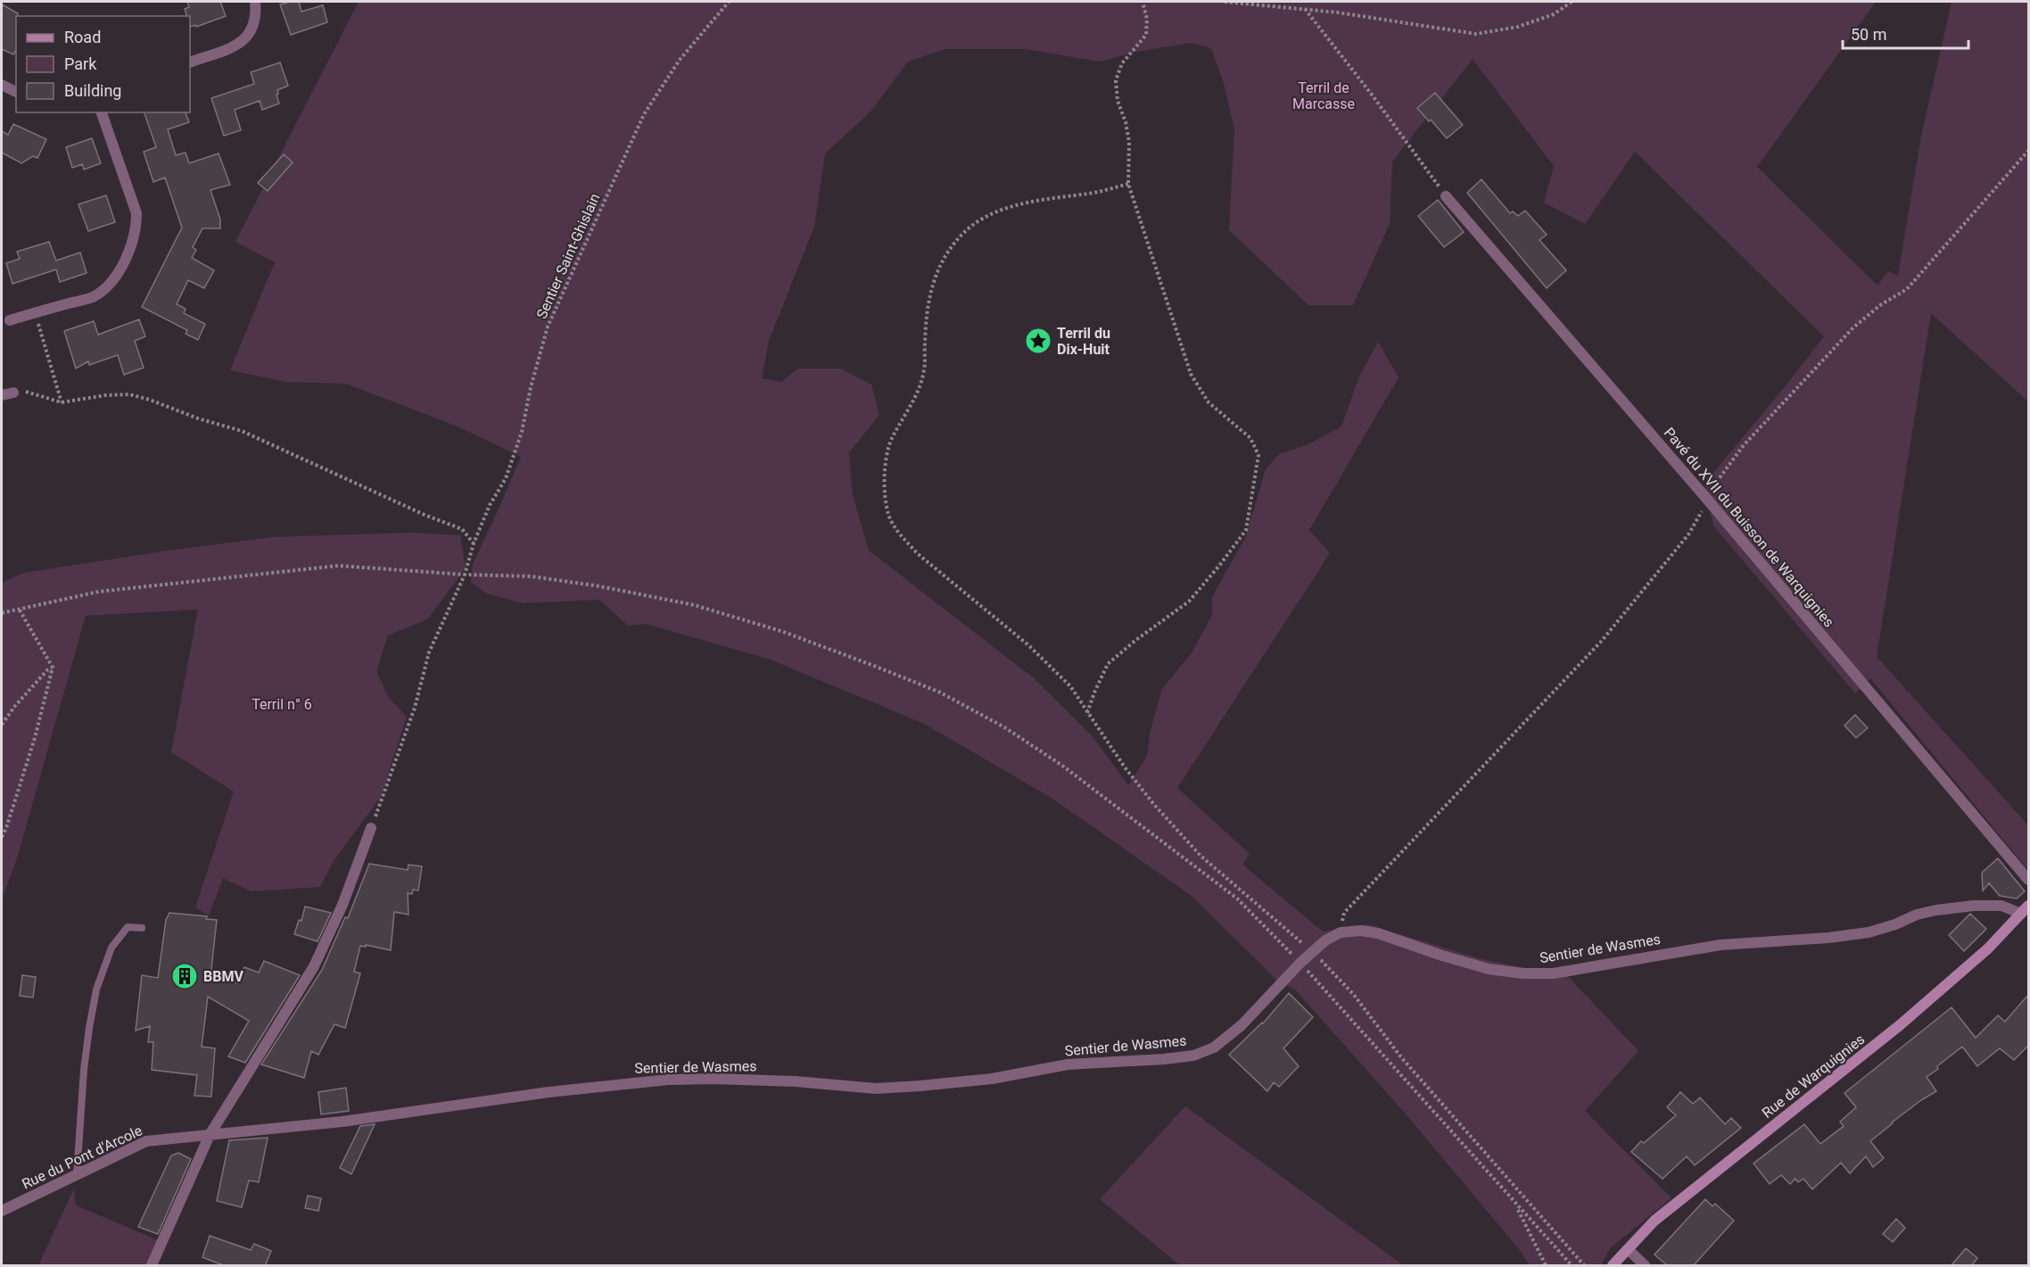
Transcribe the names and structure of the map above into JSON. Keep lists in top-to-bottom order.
{
  "streets": {
    "street": [
      "Pavé du XVII du Buisson de Warquignies",
      "Sentier de Wasmes",
      "Rue de Warquignies",
      "Rue du Pont d'Arcole"
    ],
    "path": ["Sentier Saint-Ghislain"]
  },
  "crossings": [
    ["Sentier de Wasmes", "Rue de Warquignies"],
    ["Sentier de Wasmes", "Rue du Pont d'Arcole"]
  ],
  "parks": ["Terril de Marcasse", "Terril n° 6"],
  "places": {
    "place": ["Terril du Dix-Huit"],
    "building": ["BBMV"]
  },
  "legend": ["Road", "Park", "Building"],
  "scale_bar": "50 m"
}
